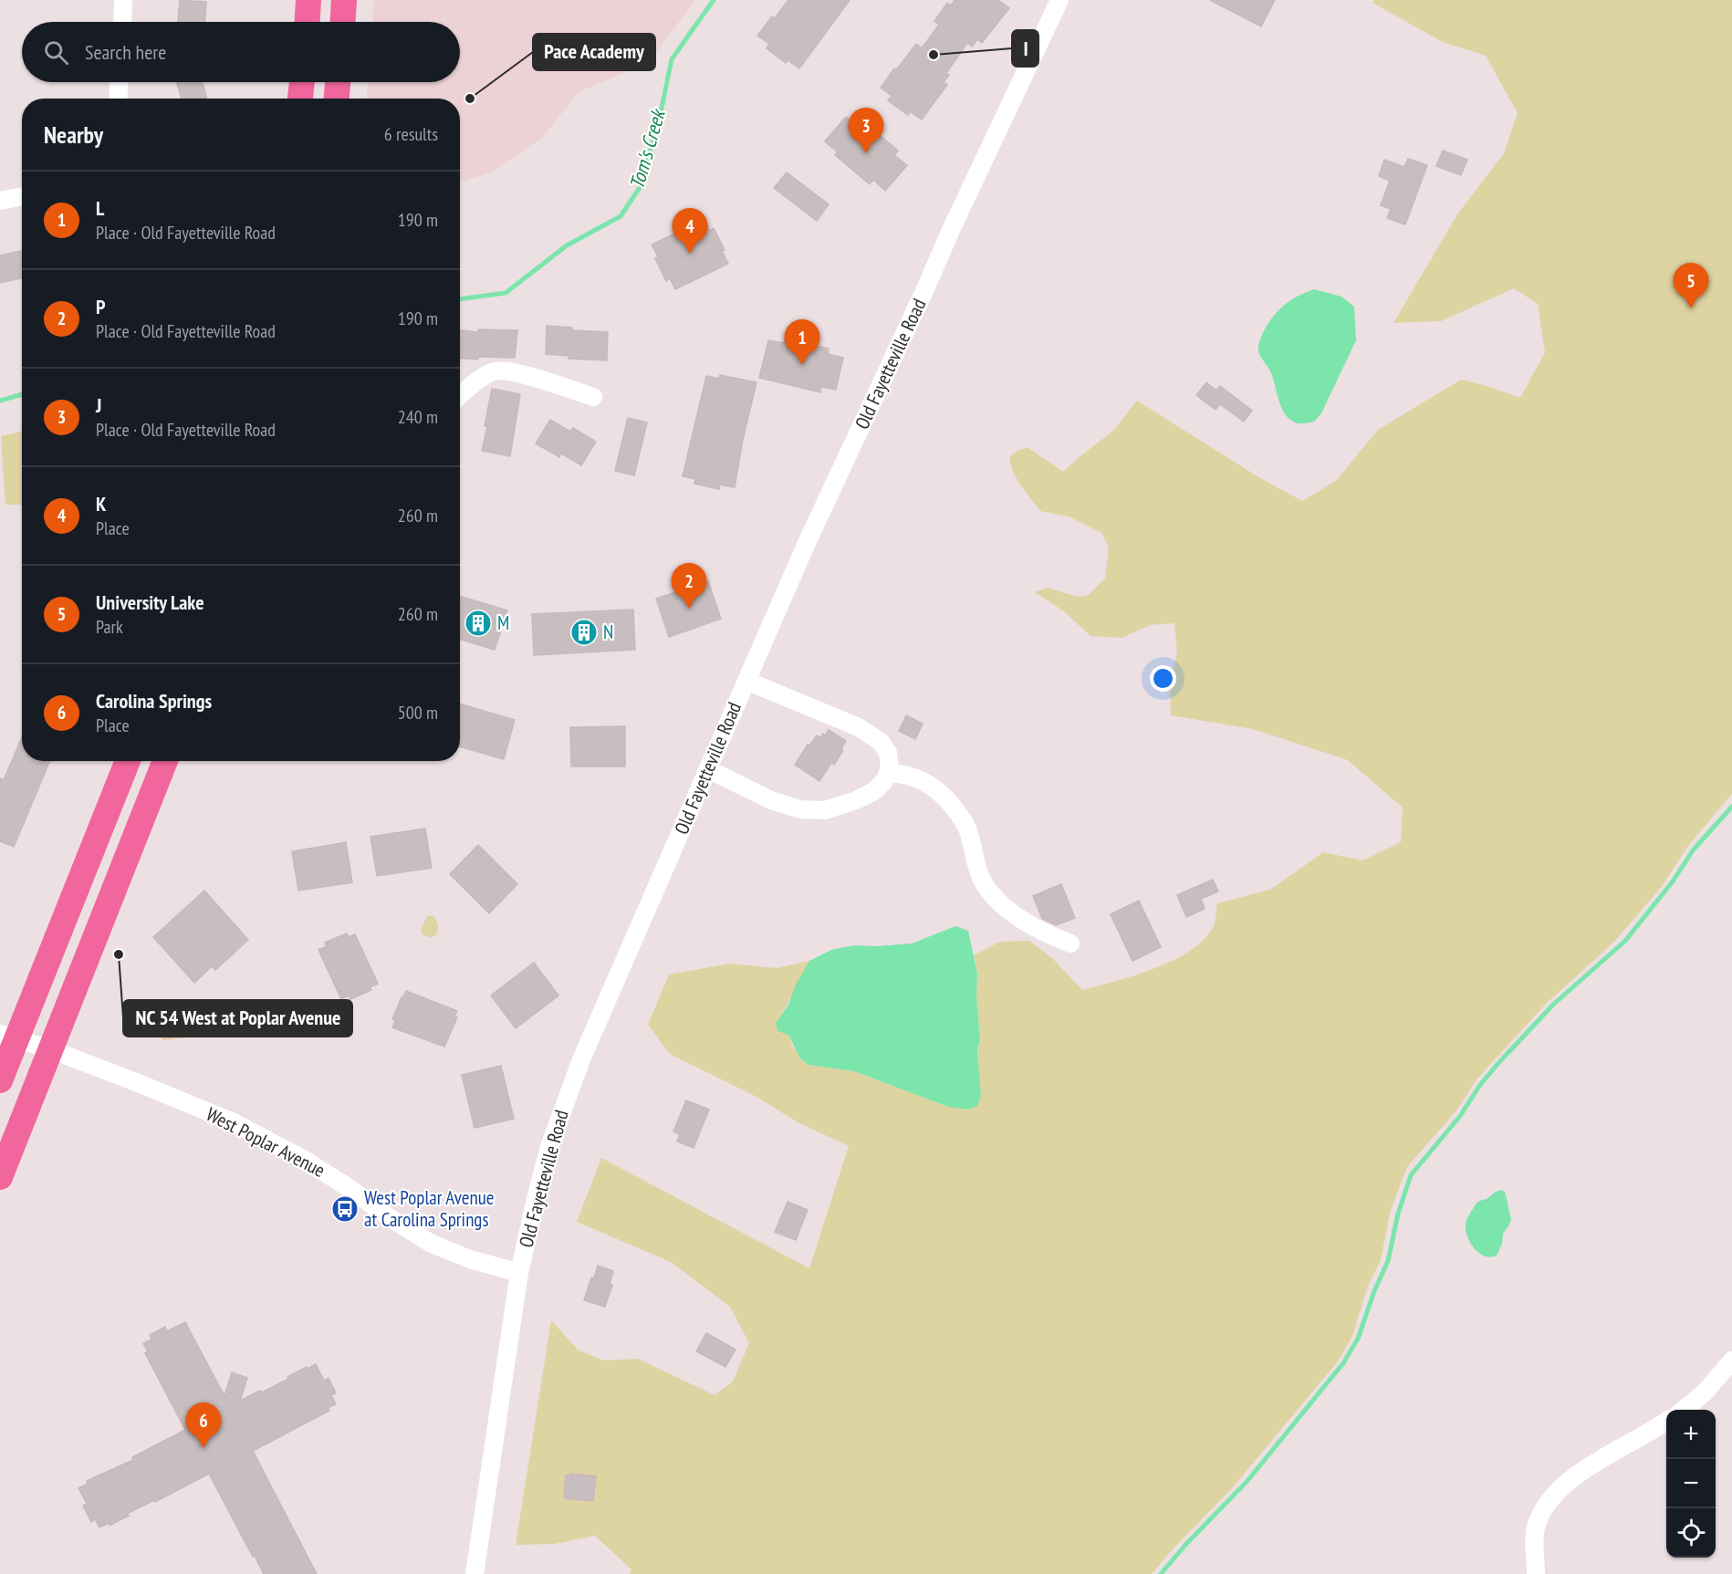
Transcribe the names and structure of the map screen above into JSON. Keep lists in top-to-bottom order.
{
  "streets": {
    "street": ["Old Fayetteville Road", "West Poplar Avenue"]
  },
  "crossings": [
    ["Old Fayetteville Road", "West Poplar Avenue"]
  ],
  "water": ["Tom's Creek"],
  "places": {
    "other": ["I", "Pace Academy", "NC 54 West at Poplar Avenue"],
    "building": ["M", "N"],
    "bus stop": ["West Poplar Avenue at Carolina Springs"]
  },
  "page": {
    "search": "Search here",
    "heading": ["Nearby", "6 results"],
    "pins": [
      "3",
      "4",
      "5",
      "1",
      "2",
      "6"
    ],
    "list": [
      {
        "mark": "1",
        "name": "L",
        "note": "Place · Old Fayetteville Road",
        "value": "190 m"
      },
      {
        "mark": "2",
        "name": "P",
        "note": "Place · Old Fayetteville Road",
        "value": "190 m"
      },
      {
        "mark": "3",
        "name": "J",
        "note": "Place · Old Fayetteville Road",
        "value": "240 m"
      },
      {
        "mark": "4",
        "name": "K",
        "note": "Place",
        "value": "260 m"
      },
      {
        "mark": "5",
        "name": "University Lake",
        "note": "Park",
        "value": "260 m"
      },
      {
        "mark": "6",
        "name": "Carolina Springs",
        "note": "Place",
        "value": "500 m"
      }
    ],
    "map_buttons": ["+", "−"]
  }
}
